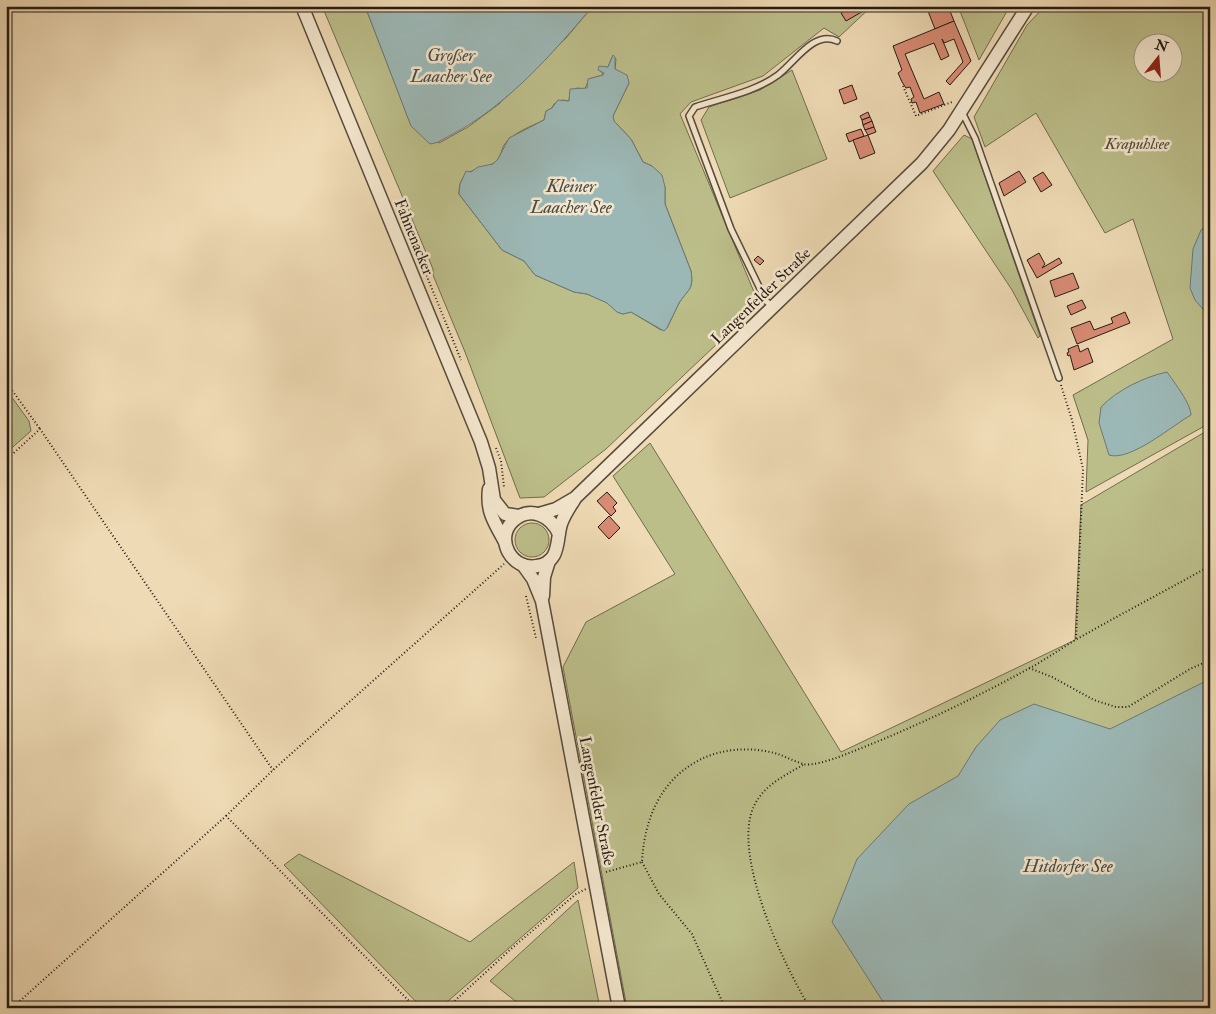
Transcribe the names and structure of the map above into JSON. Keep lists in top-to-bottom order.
{
  "streets": {
    "street": ["Fahnenacker", "Langenfelder Straße"]
  },
  "crossings": [
    ["Fahnenacker", "Langenfelder Straße"]
  ],
  "water": ["Großer Laacher See", "Kleiner Laacher See", "Hitdorfer See"],
  "parks": ["Krapuhlsee"],
  "north": "top"
}
